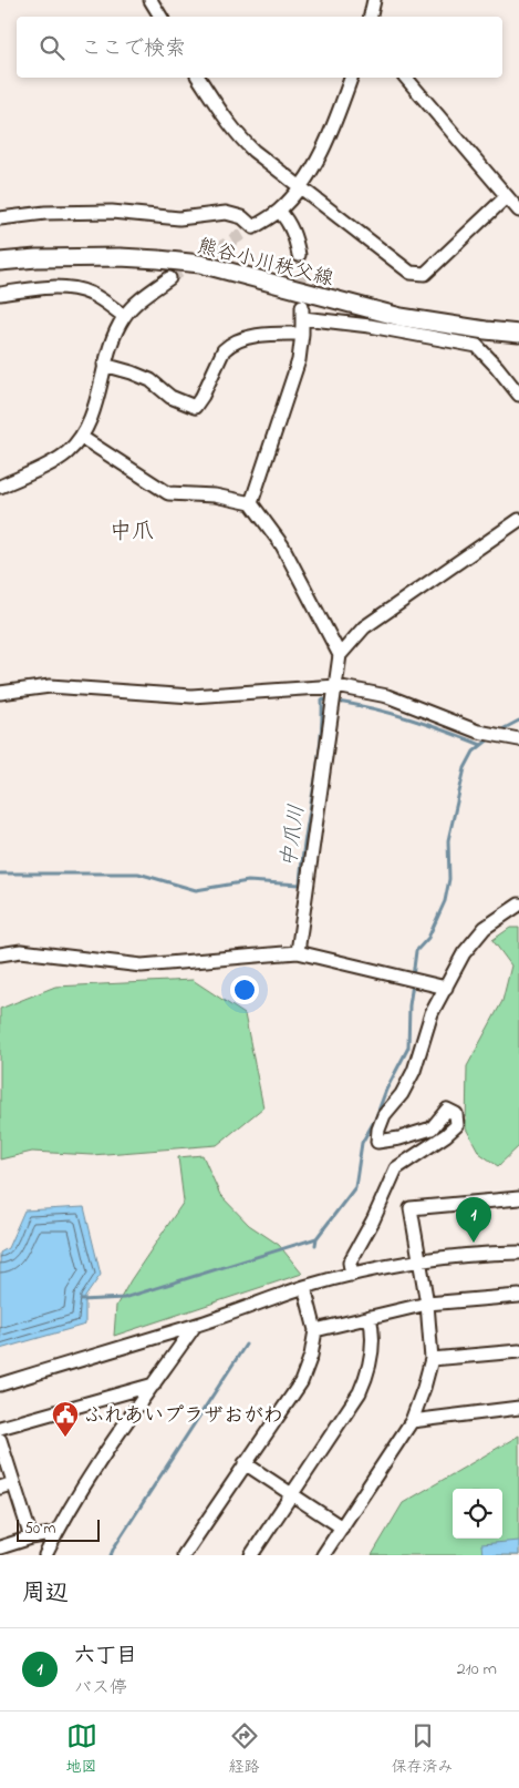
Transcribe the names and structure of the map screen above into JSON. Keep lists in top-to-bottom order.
{
  "streets": {
    "main road": ["熊谷小川秩父線"]
  },
  "districts": ["中爪"],
  "water": ["中爪川"],
  "places": {
    "public building": ["ふれあいプラザおがわ"]
  },
  "scale_bar": "50 m",
  "page": {
    "search": "ここで検索",
    "pins": "1",
    "scale": "50 m",
    "heading": "周辺",
    "list": [
      {
        "mark": "1",
        "name": "六丁目",
        "note": "バス停",
        "value": "210 m"
      }
    ],
    "nav": ["地図", "経路", "保存済み"]
  }
}
